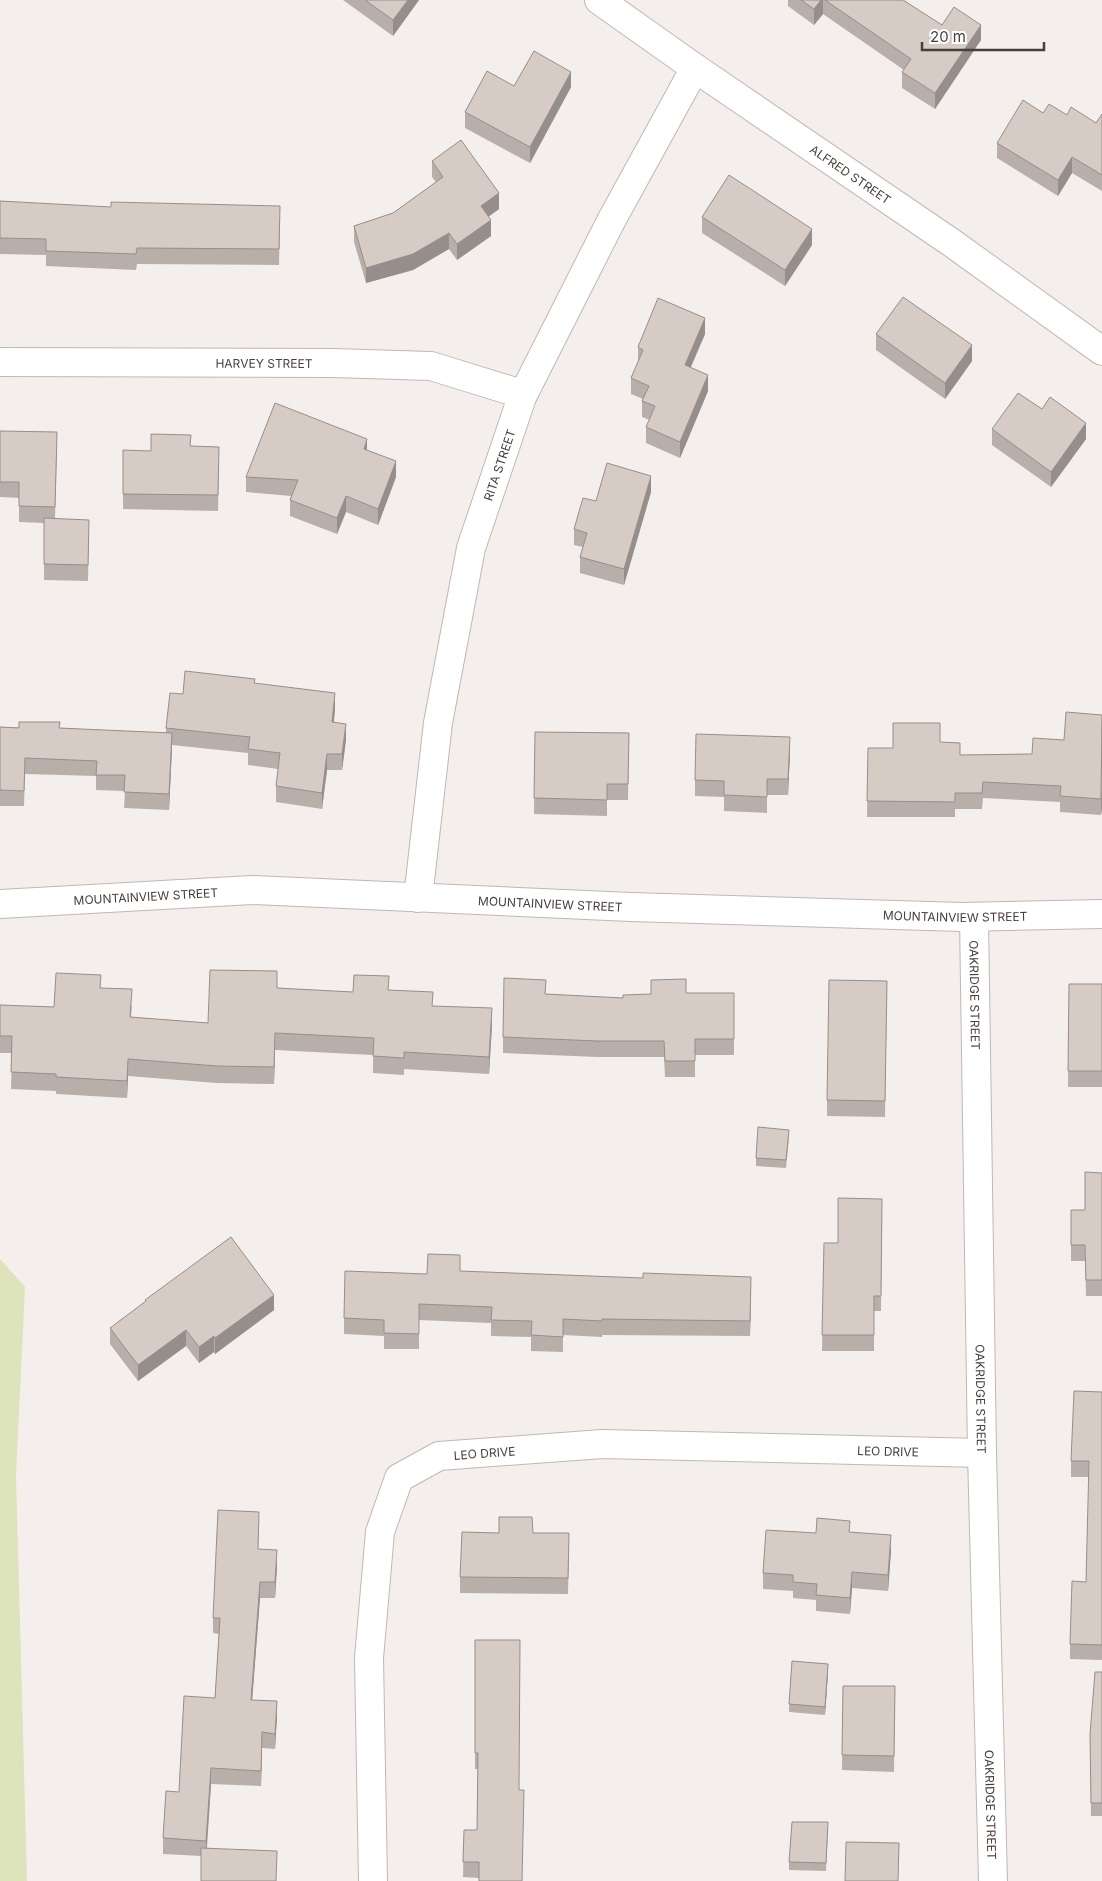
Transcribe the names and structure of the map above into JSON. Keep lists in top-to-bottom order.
{
  "streets": {
    "street": [
      "ALFRED STREET",
      "HARVEY STREET",
      "RITA STREET",
      "MOUNTAINVIEW STREET",
      "OAKRIDGE STREET",
      "LEO DRIVE"
    ]
  },
  "crossings": [
    ["ALFRED STREET", "RITA STREET"],
    ["HARVEY STREET", "RITA STREET"],
    ["RITA STREET", "MOUNTAINVIEW STREET"],
    ["MOUNTAINVIEW STREET", "OAKRIDGE STREET"],
    ["OAKRIDGE STREET", "LEO DRIVE"]
  ],
  "scale_bar": "20 m"
}
